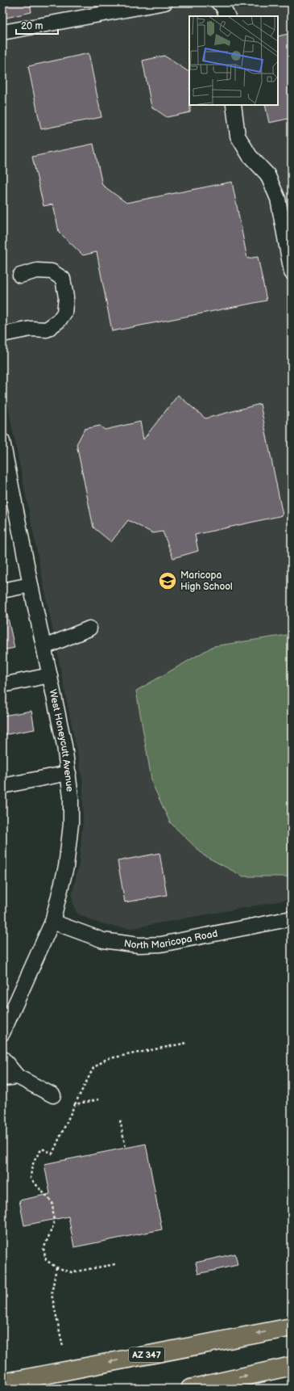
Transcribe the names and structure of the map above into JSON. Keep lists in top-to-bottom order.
{
  "streets": {
    "highway": ["AZ 347"],
    "street": ["West Honeycutt Avenue", "North Maricopa Road"]
  },
  "crossings": [
    ["West Honeycutt Avenue", "North Maricopa Road"]
  ],
  "places": {
    "school or university": ["Maricopa High School"]
  },
  "scale_bar": "20 m"
}
